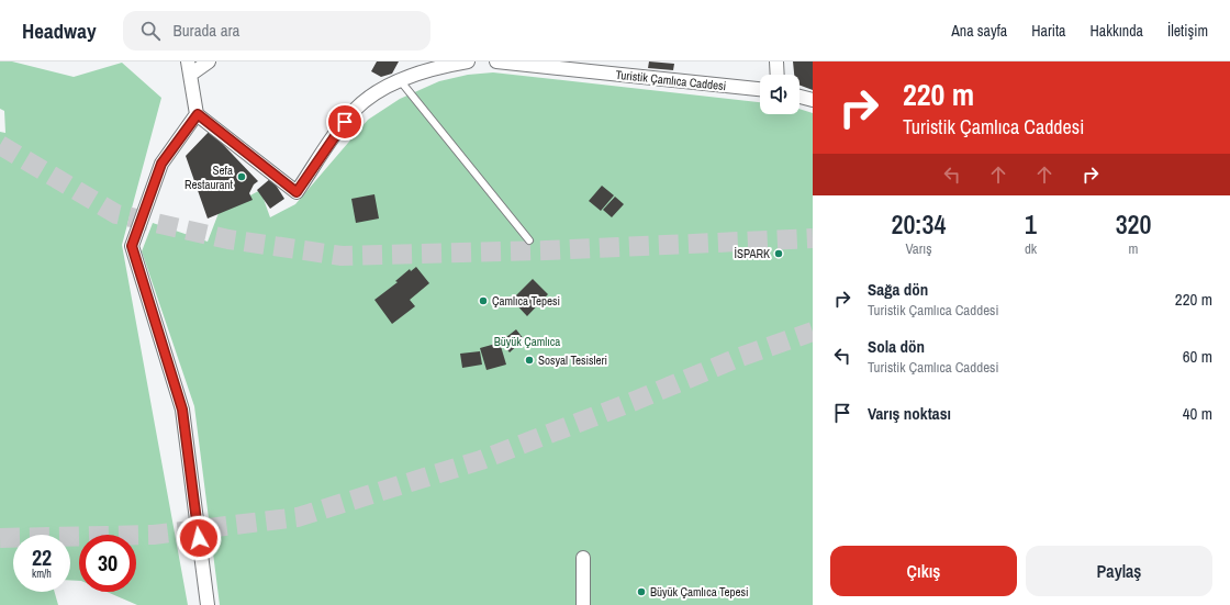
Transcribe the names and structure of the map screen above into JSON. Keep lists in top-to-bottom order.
{
  "streets": {
    "street": ["Turistik Çamlıca Caddesi"]
  },
  "parks": ["Büyük Çamlıca"],
  "places": [
    "Sefa Restaurant",
    "İSPARK",
    "Çamlıca Tepesi",
    "Sosyal Tesisleri",
    "Büyük Çamlıca Tepesi"
  ],
  "page": {
    "header": "Headway",
    "search": "Burada ara",
    "nav": [
      "Ana sayfa",
      "Harita",
      "Hakkında",
      "İletişim"
    ],
    "turn": ["220 m", "Turistik Çamlıca Caddesi"],
    "eta": [
      "20:34",
      "Varış",
      "1",
      "dk",
      "320",
      "m"
    ],
    "list": [
      {
        "name": "Sağa dön",
        "note": "Turistik Çamlıca Caddesi",
        "value": "220 m"
      },
      {
        "name": "Sola dön",
        "note": "Turistik Çamlıca Caddesi",
        "value": "60 m"
      },
      {
        "name": "Varış noktası",
        "value": "40 m"
      }
    ],
    "speed": "22 km/h",
    "limit": "30",
    "buttons": ["Çıkış", "Paylaş"]
  }
}
